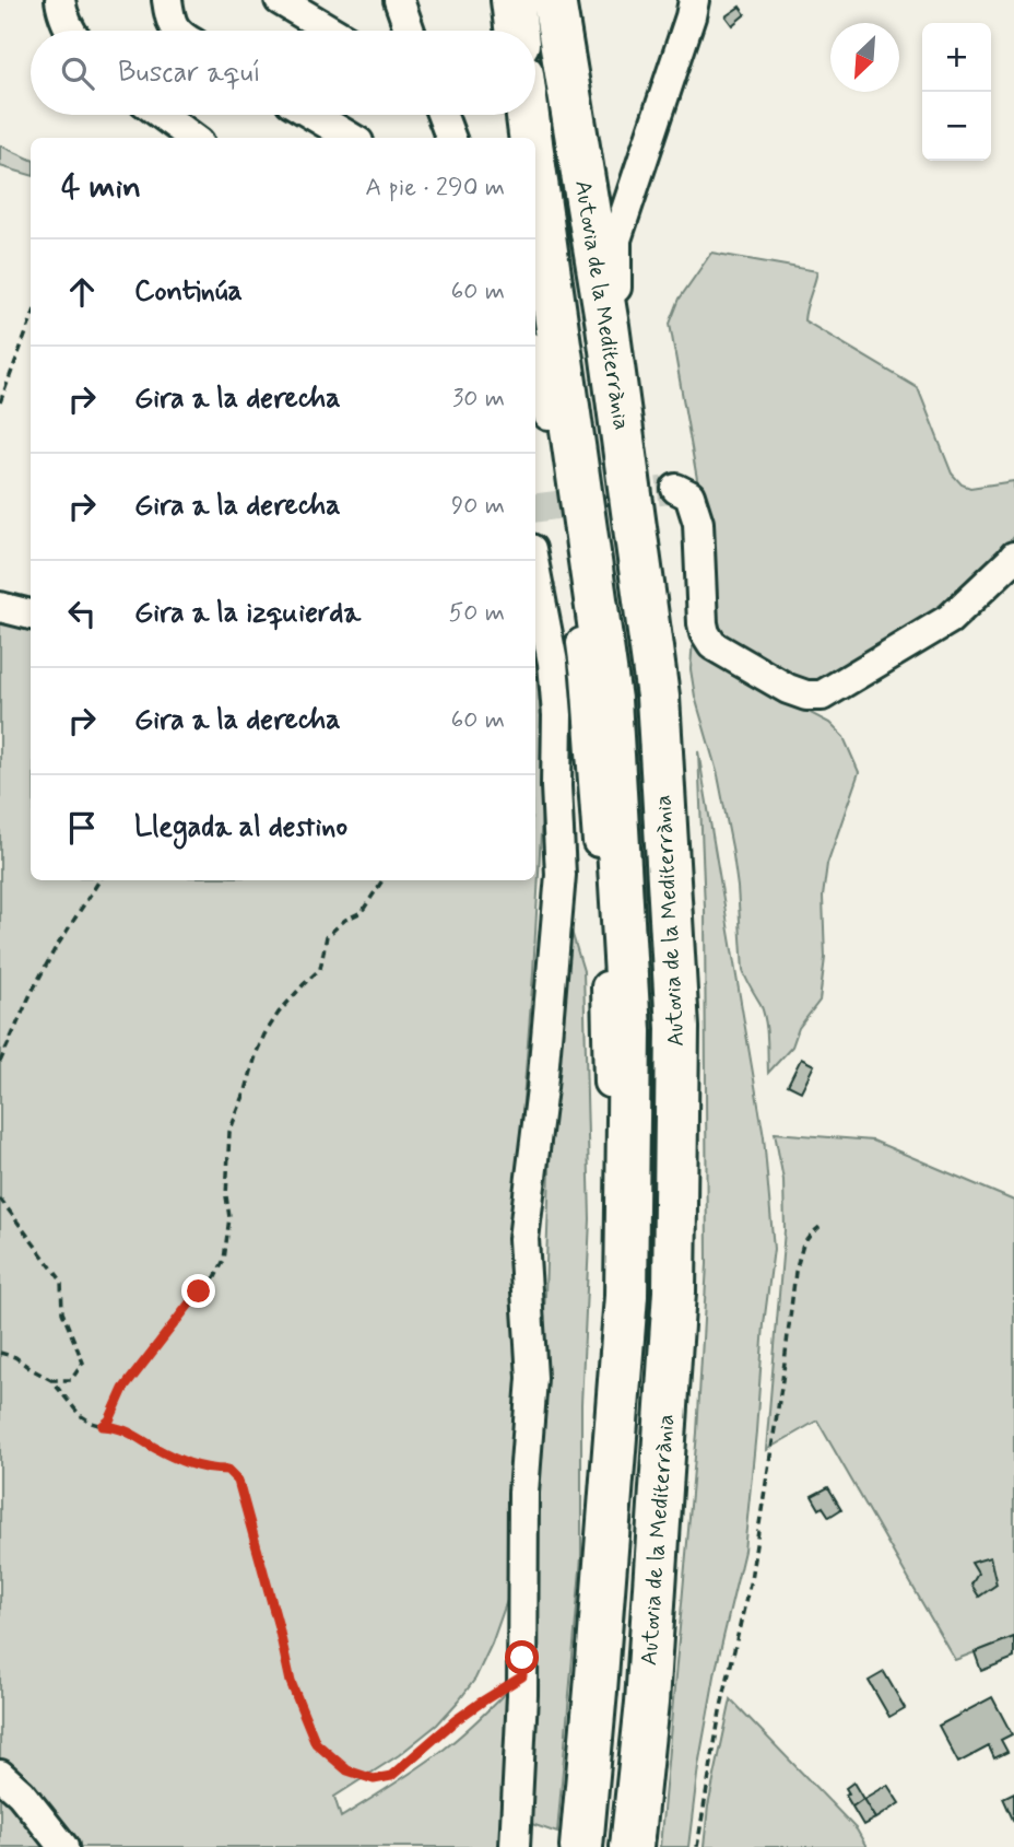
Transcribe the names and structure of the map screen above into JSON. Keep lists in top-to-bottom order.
{
  "streets": {
    "highway": ["Autovia de la Mediterrània"]
  },
  "north": "bottom left",
  "page": {
    "map_buttons": ["+", "−"],
    "search": "Buscar aquí",
    "heading": ["4 min", "A pie · 290 m"],
    "list": [
      ["Continúa", "60 m"],
      ["Gira a la derecha", "30 m"],
      ["Gira a la derecha", "90 m"],
      ["Gira a la izquierda", "50 m"],
      ["Gira a la derecha", "60 m"],
      "Llegada al destino"
    ]
  }
}
